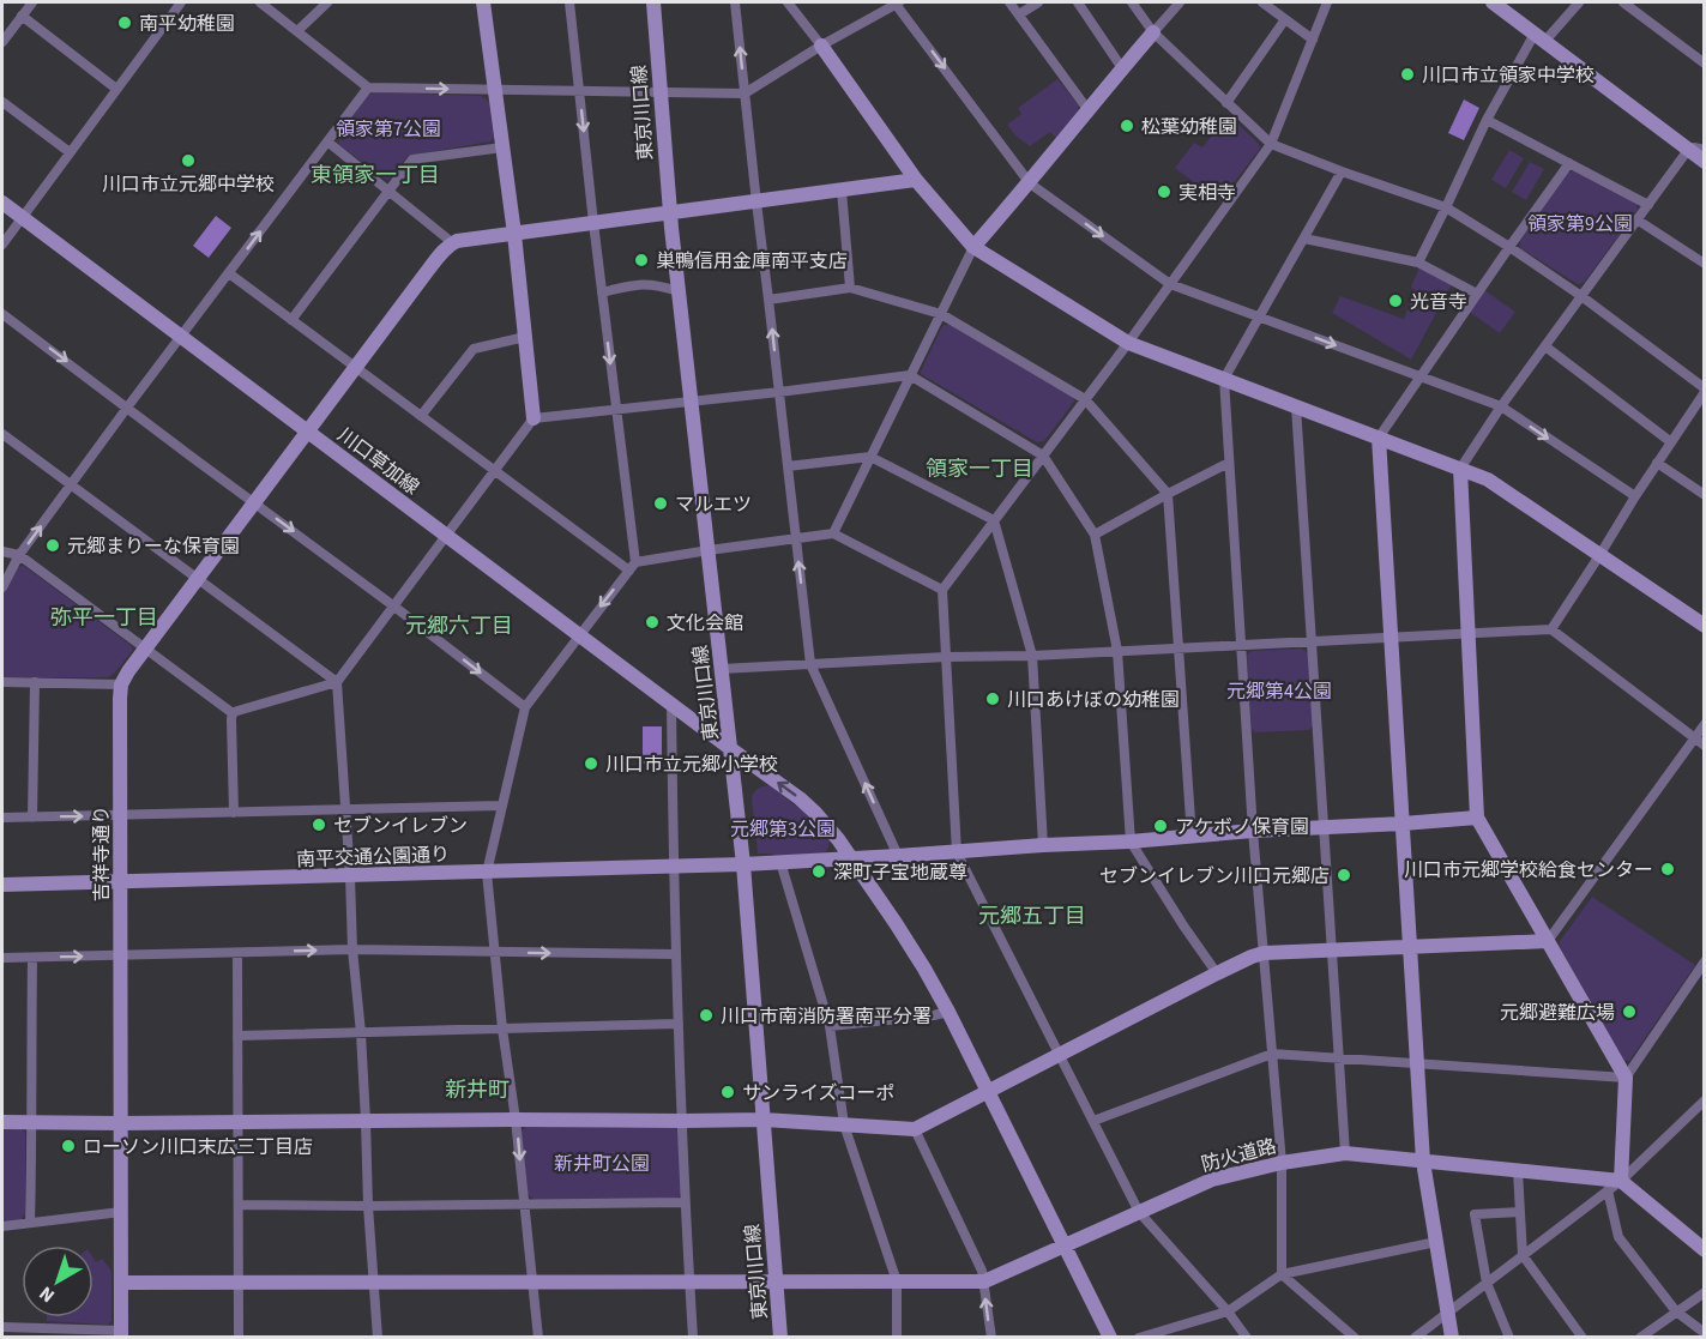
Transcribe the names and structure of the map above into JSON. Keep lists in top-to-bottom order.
{
  "streets": {
    "street": [
      "東京川口線",
      "川口草加線",
      "吉祥寺通り",
      "南平交通公園通り",
      "防火道路"
    ]
  },
  "crossings": [
    ["東京川口線", "川口草加線"],
    ["東京川口線", "南平交通公園通り"],
    ["東京川口線", "防火道路"],
    ["川口草加線", "南平交通公園通り"],
    ["川口草加線", "防火道路"],
    ["吉祥寺通り", "南平交通公園通り"],
    ["吉祥寺通り", "防火道路"]
  ],
  "districts": [
    "東領家一丁目",
    "領家一丁目",
    "弥平一丁目",
    "元郷六丁目",
    "元郷五丁目",
    "新井町"
  ],
  "parks": [
    "領家第7公園",
    "領家第9公園",
    "元郷第4公園",
    "元郷第3公園",
    "新井町公園"
  ],
  "places": [
    "南平幼稚園",
    "川口市立領家中学校",
    "松葉幼稚園",
    "川口市立元郷中学校",
    "実相寺",
    "巣鴨信用金庫南平支店",
    "光音寺",
    "マルエツ",
    "元郷まりーな保育園",
    "文化会館",
    "川口あけぼの幼稚園",
    "川口市立元郷小学校",
    "セブンイレブン",
    "アケボノ保育園",
    "川口市元郷学校給食センター",
    "深町子宝地蔵尊",
    "セブンイレブン川口元郷店",
    "元郷避難広場",
    "川口市南消防署南平分署",
    "サンライズコーポ",
    "ローソン川口末広三丁目店"
  ],
  "north": "bottom left"
}
